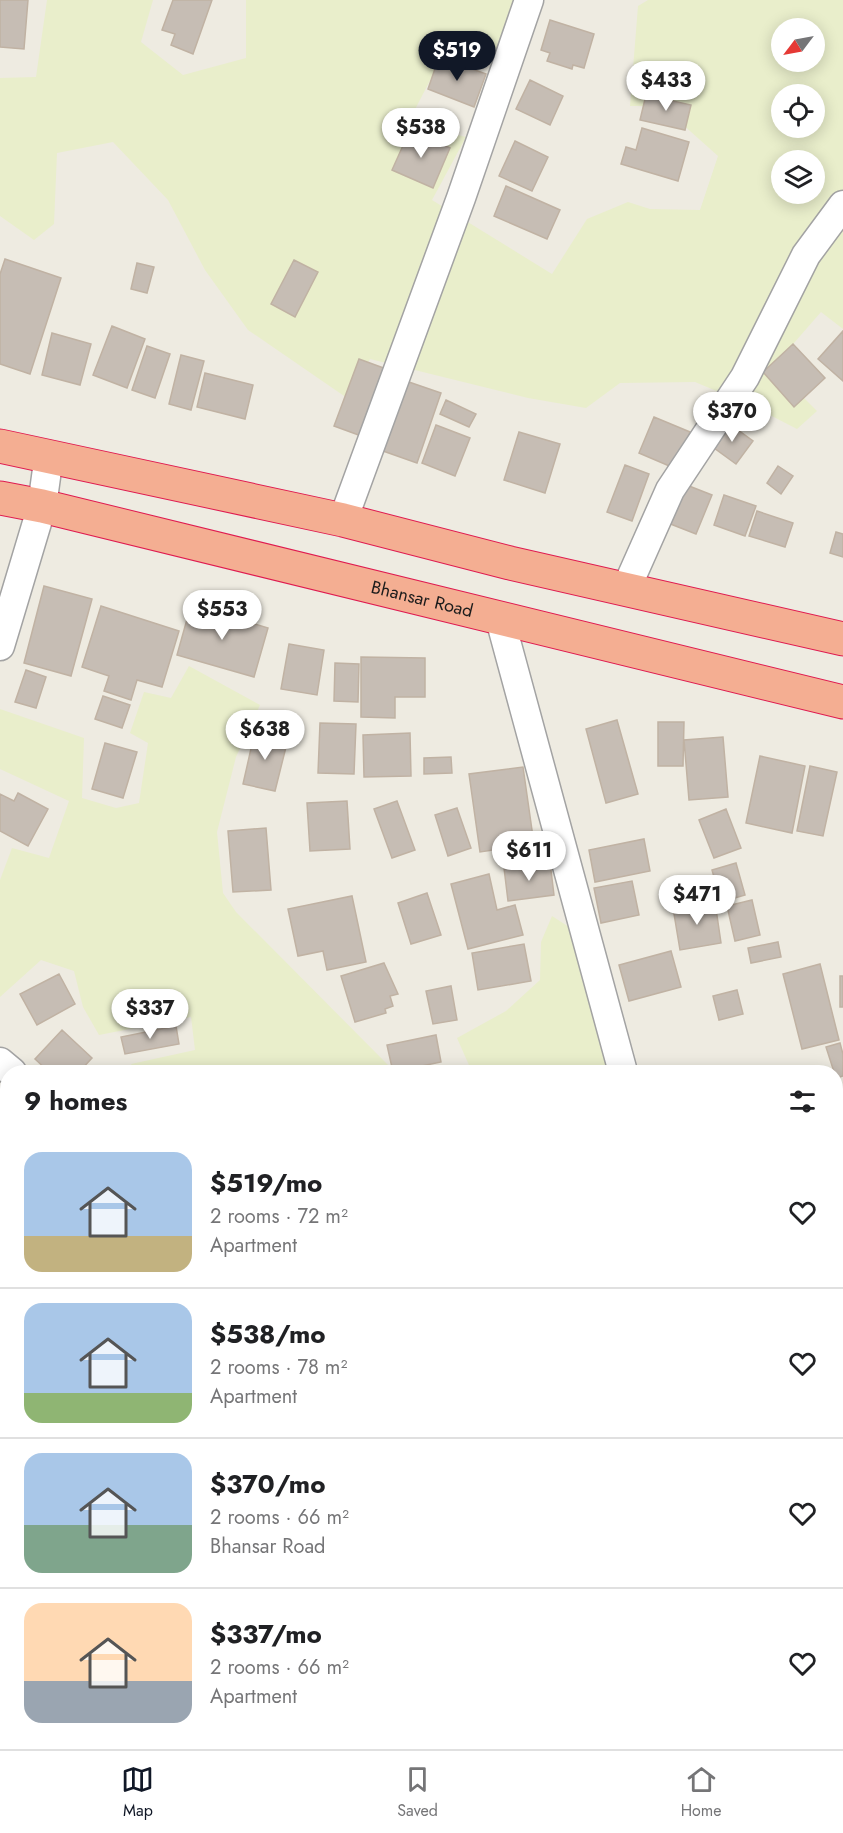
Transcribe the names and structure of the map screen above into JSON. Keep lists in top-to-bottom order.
{
  "streets": {
    "highway": ["Bhansar Road"]
  },
  "north": "bottom left",
  "page": {
    "price": [
      "$519",
      "$433",
      "$538",
      "$370",
      "$553",
      "$638",
      "$611",
      "$471",
      "$337"
    ],
    "heading": "9 homes",
    "list": [
      {
        "name": "$519/mo",
        "note": "2 rooms · 72 m² · Apartment"
      },
      {
        "name": "$538/mo",
        "note": "2 rooms · 78 m² · Apartment"
      },
      {
        "name": "$370/mo",
        "note": "2 rooms · 66 m² · Bhansar Road"
      },
      {
        "name": "$337/mo",
        "note": "2 rooms · 66 m² · Apartment"
      }
    ],
    "tabs": ["Map", "Saved", "Home"]
  }
}
